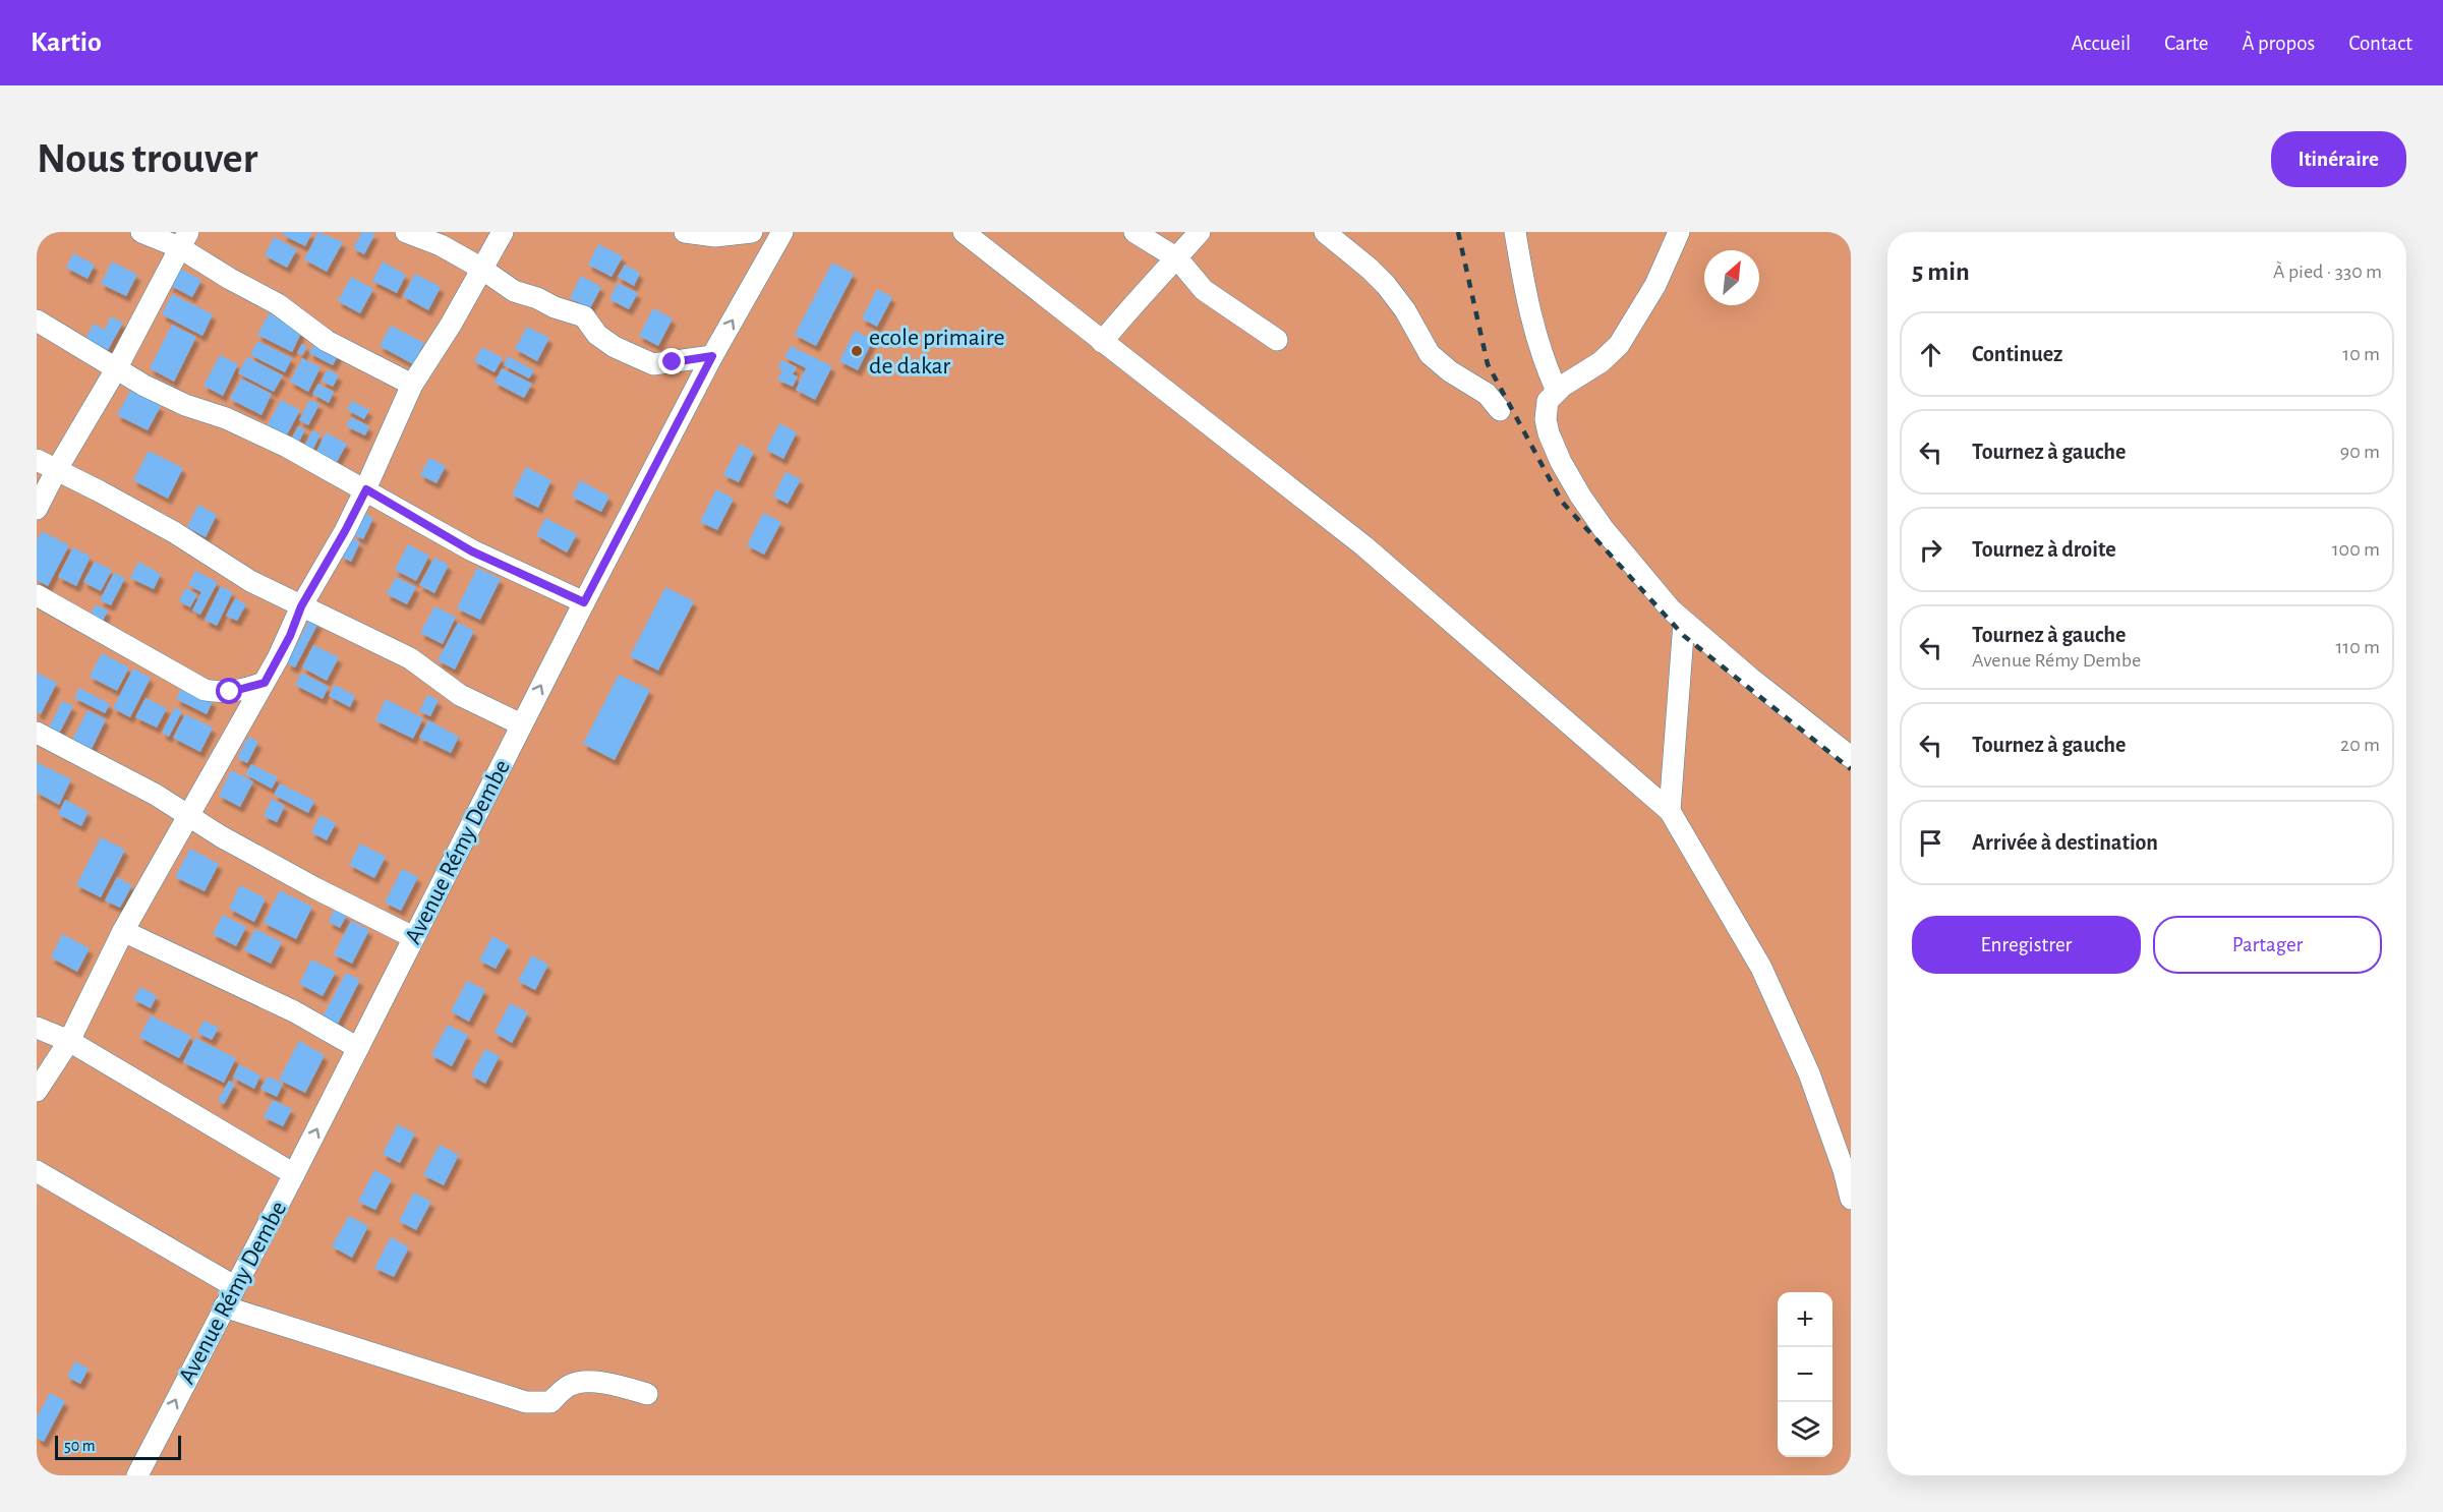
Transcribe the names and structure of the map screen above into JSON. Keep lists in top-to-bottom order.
{
  "streets": {
    "street": ["Avenue Rémy Dembe"]
  },
  "one_way": ["Avenue Rémy Dembe"],
  "places": ["ecole primaire de dakar"],
  "scale_bar": "50 m",
  "north": "top right",
  "page": {
    "header": "Kartio",
    "nav": [
      "Accueil",
      "Carte",
      "À propos",
      "Contact"
    ],
    "buttons": [
      "Itinéraire",
      ["Enregistrer", "Partager"]
    ],
    "title": "Nous trouver",
    "heading": ["5 min", "À pied · 330 m"],
    "list": [
      ["Continuez", "10 m"],
      ["Tournez à gauche", "90 m"],
      ["Tournez à droite", "100 m"],
      ["Tournez à gauche", "Avenue Rémy Dembe", "110 m"],
      ["Tournez à gauche", "20 m"],
      "Arrivée à destination"
    ],
    "map_buttons": ["+", "−"],
    "scale": "50 m"
  }
}
